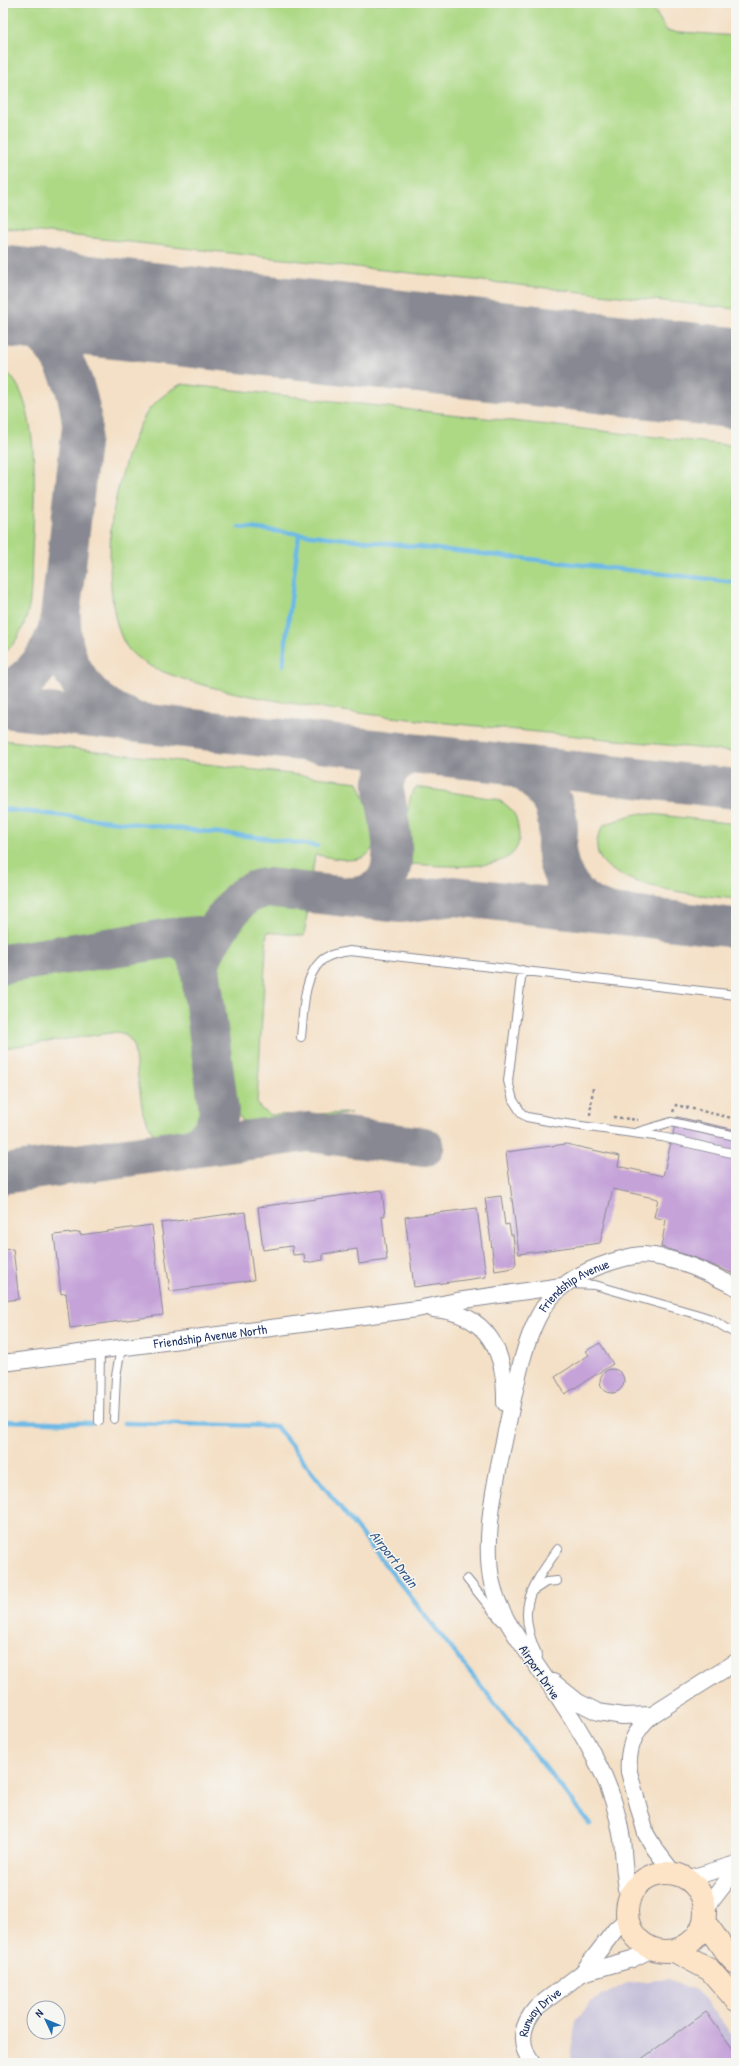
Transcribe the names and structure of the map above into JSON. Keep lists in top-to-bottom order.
{
  "streets": {
    "street": [
      "Friendship Avenue",
      "Friendship Avenue North",
      "Airport Drive",
      "Runway Drive"
    ]
  },
  "crossings": [
    ["Friendship Avenue", "Friendship Avenue North"],
    ["Friendship Avenue", "Airport Drive"],
    ["Friendship Avenue North", "Airport Drive"],
    ["Airport Drive", "Runway Drive"]
  ],
  "water": ["Airport Drain"],
  "north": "top left"
}
